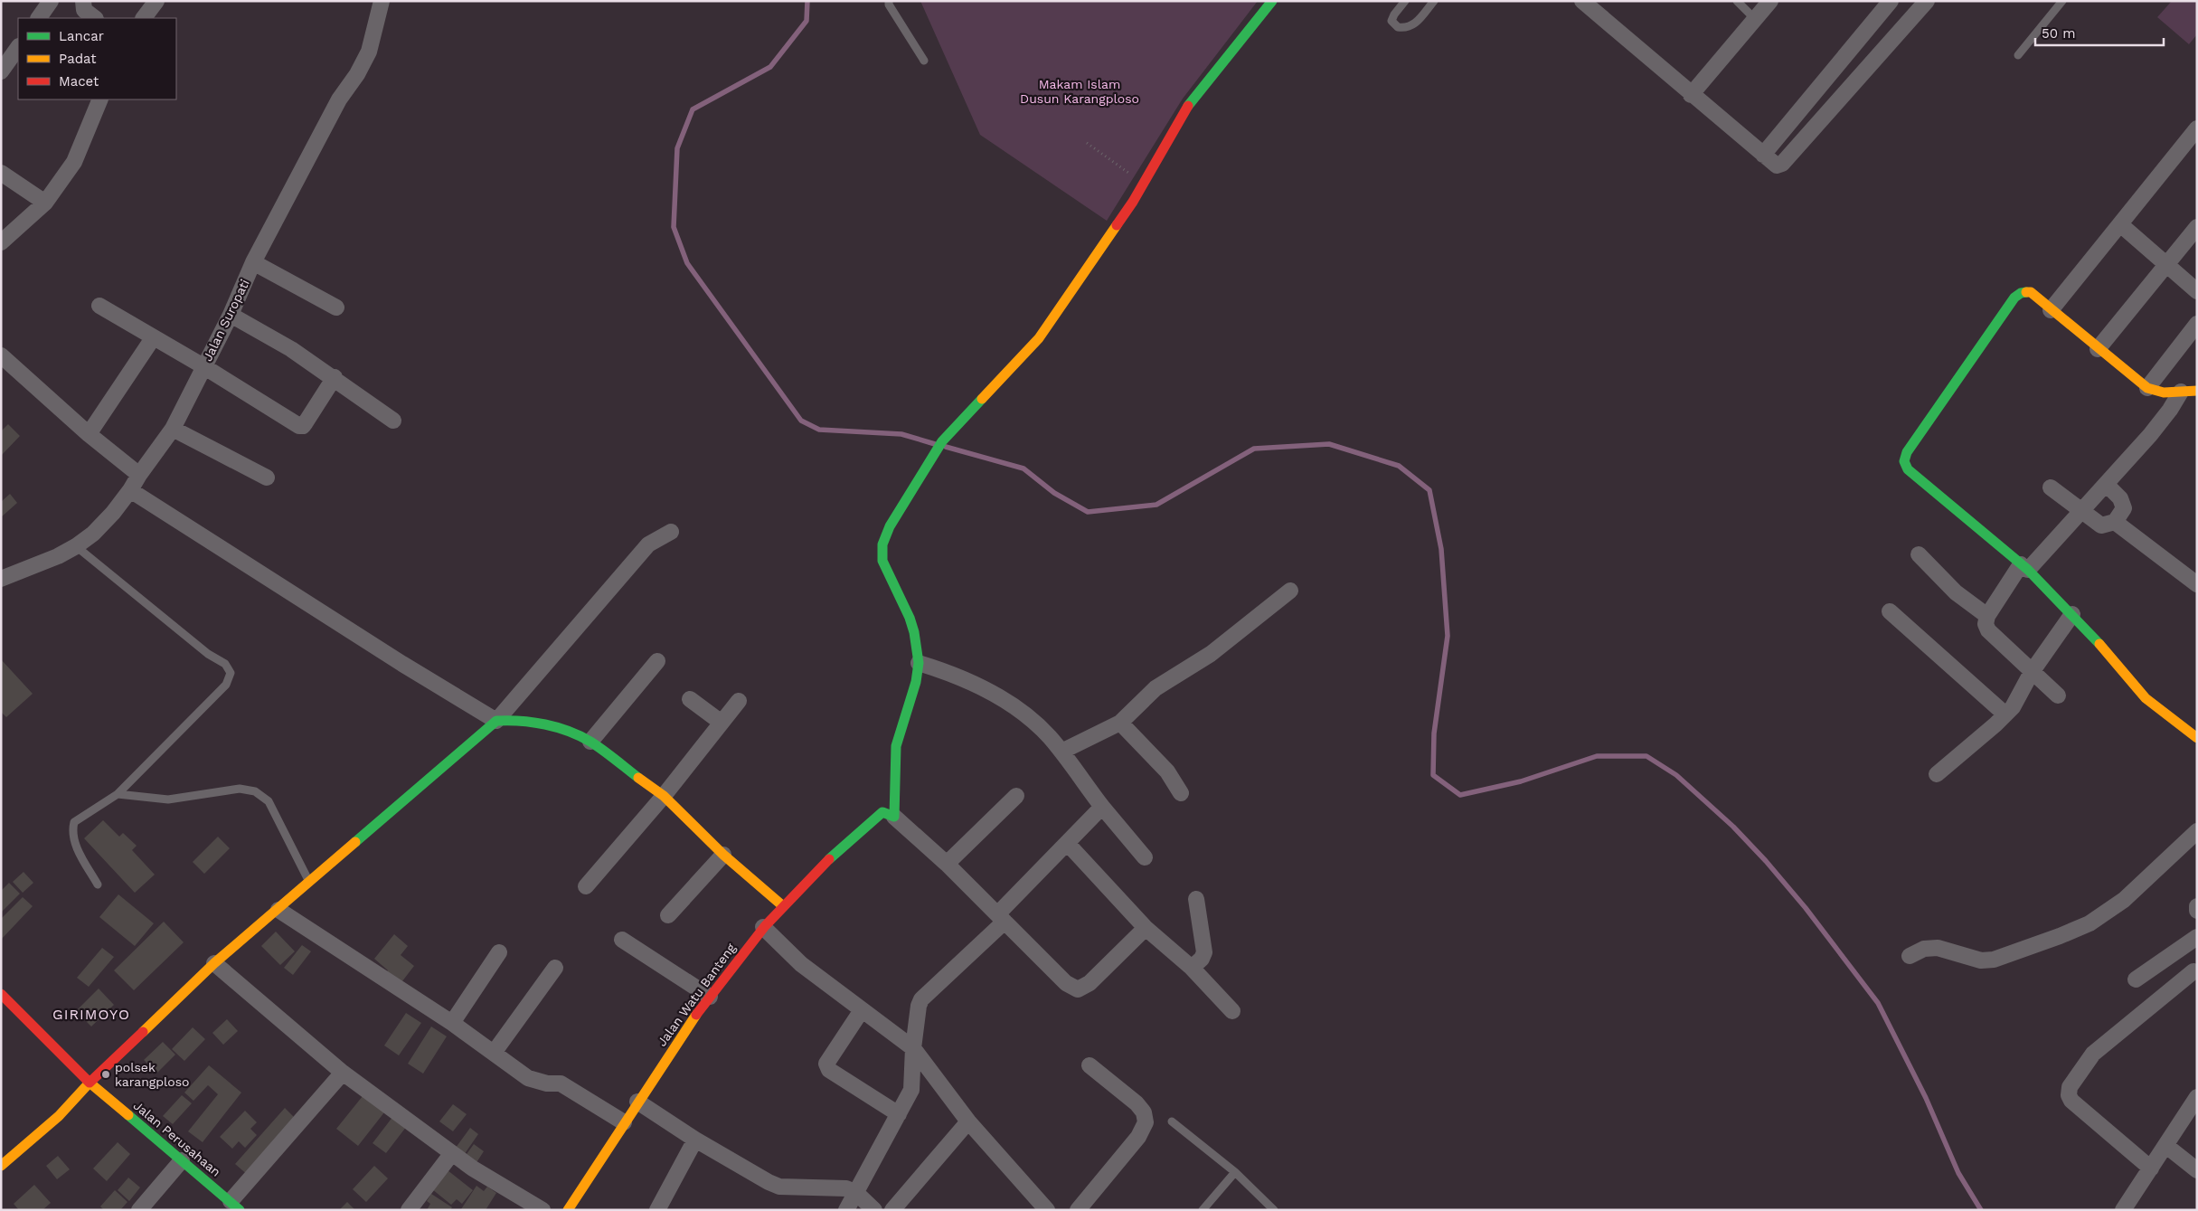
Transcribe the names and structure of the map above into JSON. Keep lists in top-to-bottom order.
{
  "streets": {
    "street": ["Jalan Suropati", "Jalan Watu Banteng", "Jalan Perusahaan"]
  },
  "districts": ["GIRIMOYO"],
  "parks": ["Makam Islam Dusun Karangploso"],
  "places": ["polsek karangploso"],
  "legend": ["Lancar", "Padat", "Macet"],
  "scale_bar": "50 m"
}
